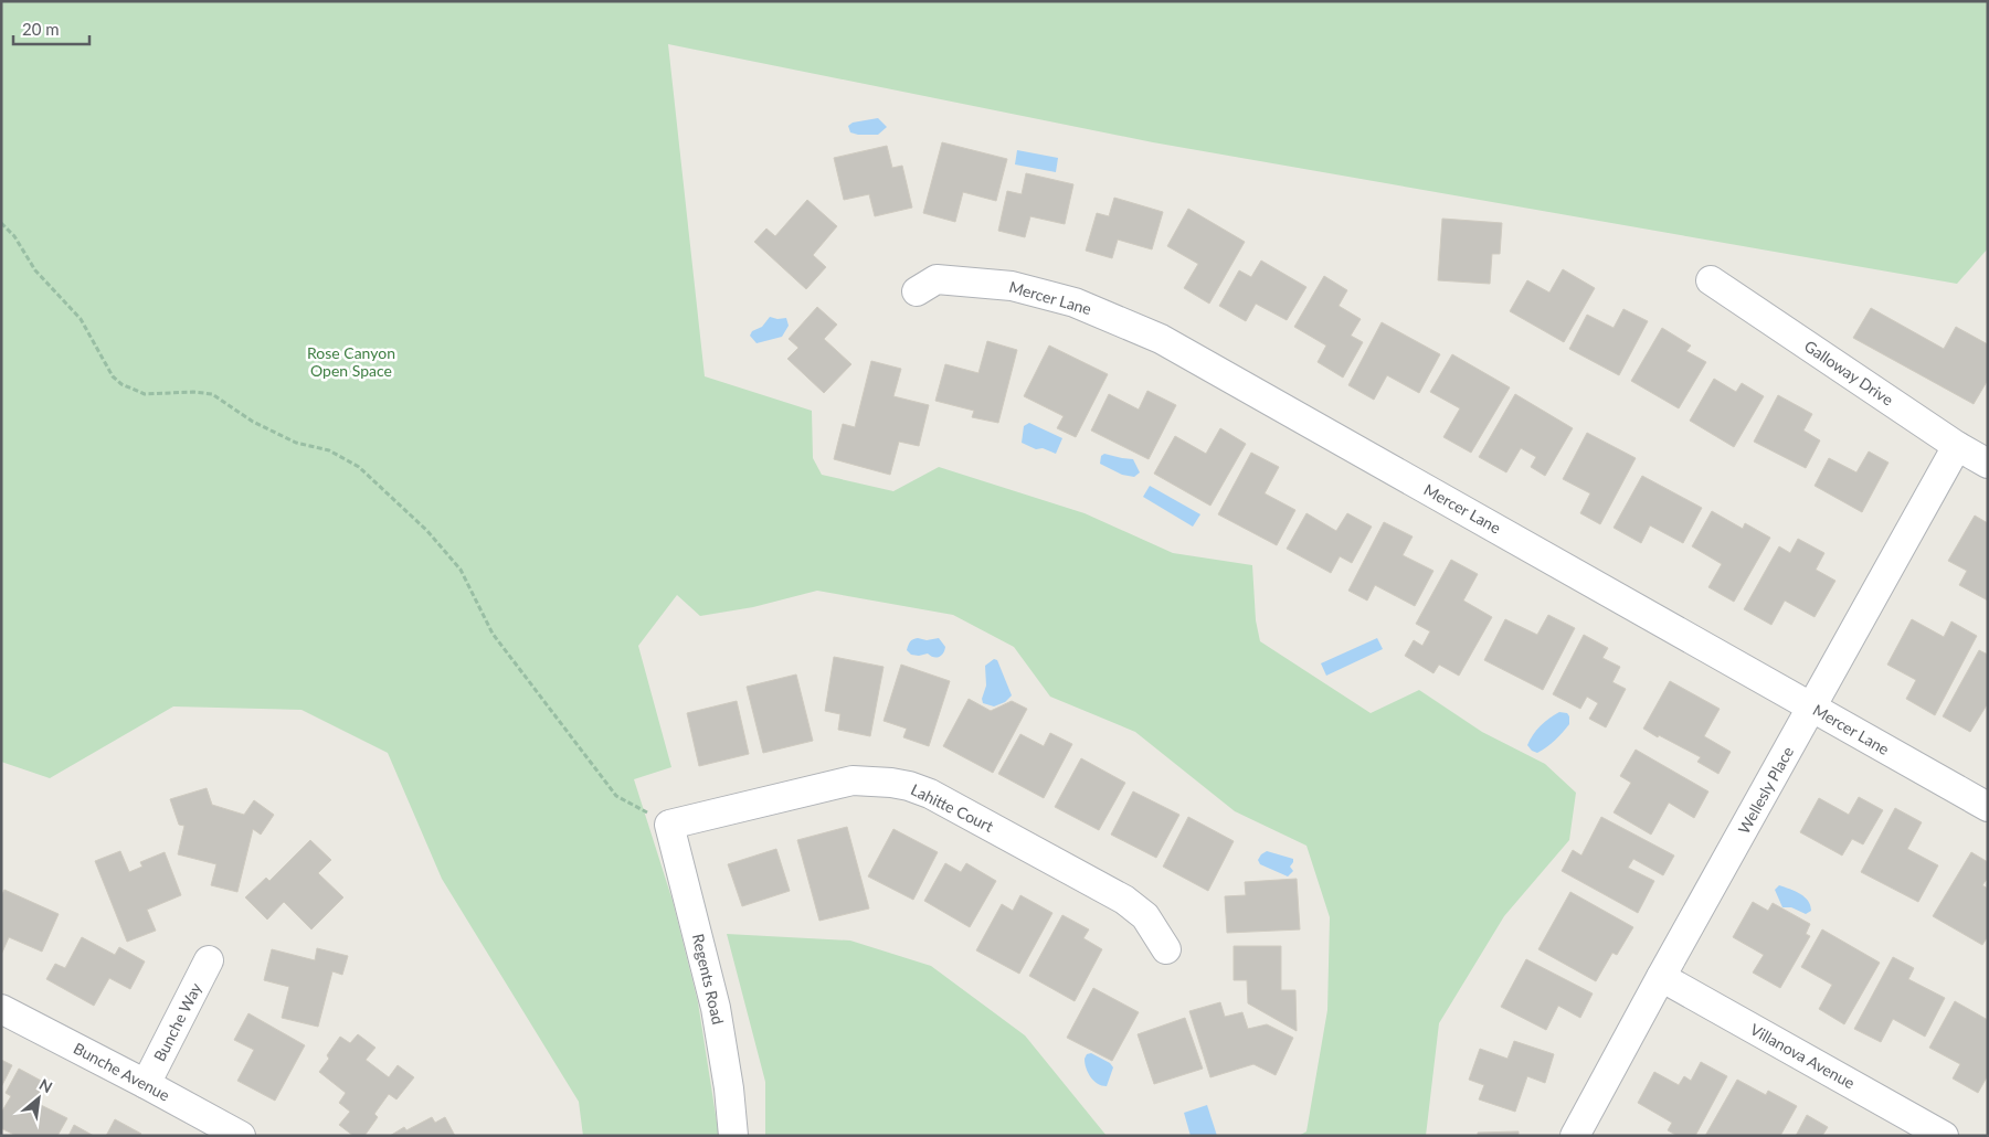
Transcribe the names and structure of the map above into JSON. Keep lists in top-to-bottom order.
{
  "streets": {
    "street": [
      "Mercer Lane",
      "Galloway Drive",
      "Wellesly Place",
      "Lahitte Court",
      "Regents Road",
      "Bunche Way",
      "Villanova Avenue",
      "Bunche Avenue"
    ]
  },
  "crossings": [
    ["Mercer Lane", "Wellesly Place"],
    ["Galloway Drive", "Wellesly Place"],
    ["Wellesly Place", "Villanova Avenue"],
    ["Lahitte Court", "Regents Road"],
    ["Bunche Way", "Bunche Avenue"]
  ],
  "parks": ["Rose Canyon Open Space"],
  "scale_bar": "20 m",
  "north": "top right"
}
